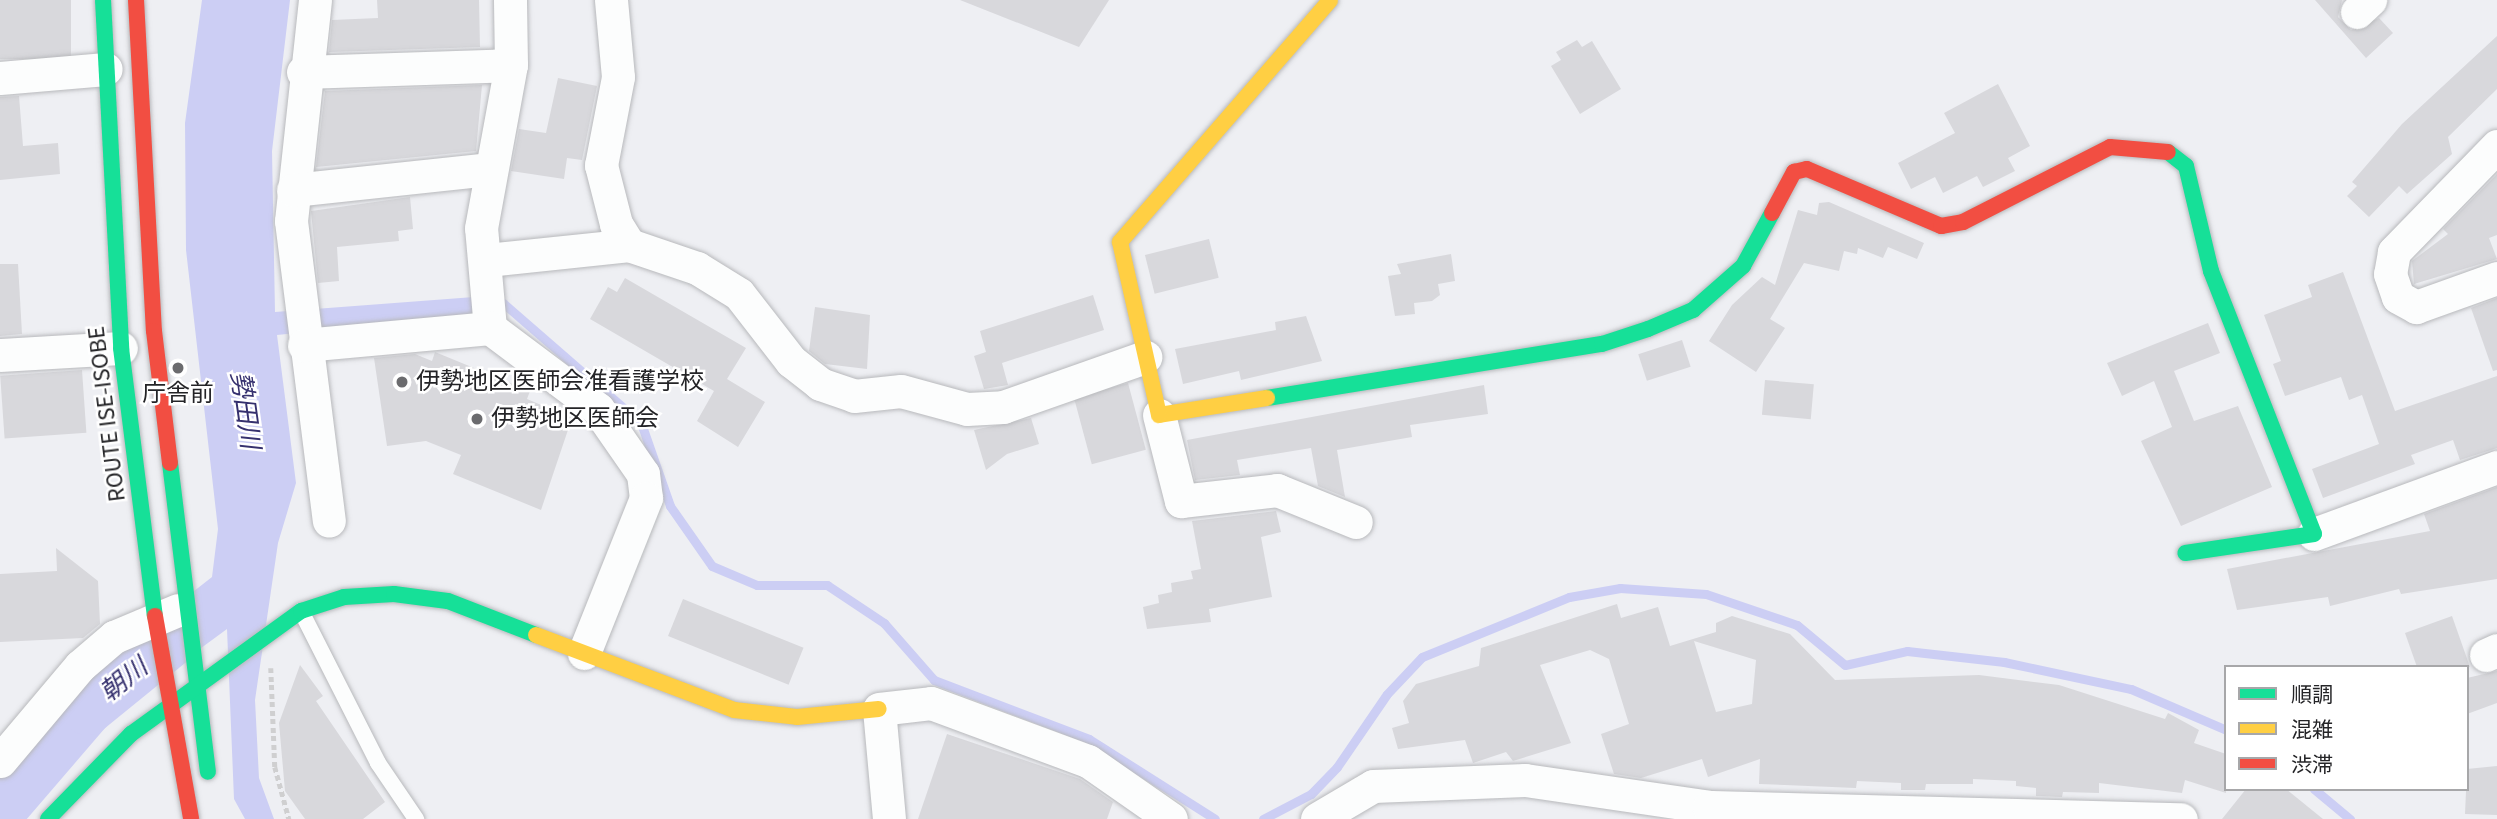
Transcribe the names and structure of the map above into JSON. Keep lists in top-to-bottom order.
{
  "streets": {
    "street": ["ROUTE ISE-ISOBE"]
  },
  "water": ["勢田川", "朝川"],
  "places": ["庁舎前", "伊勢地区医師会准看護学校", "伊勢地区医師会"],
  "legend": ["順調", "混雑", "渋滞"]
}
